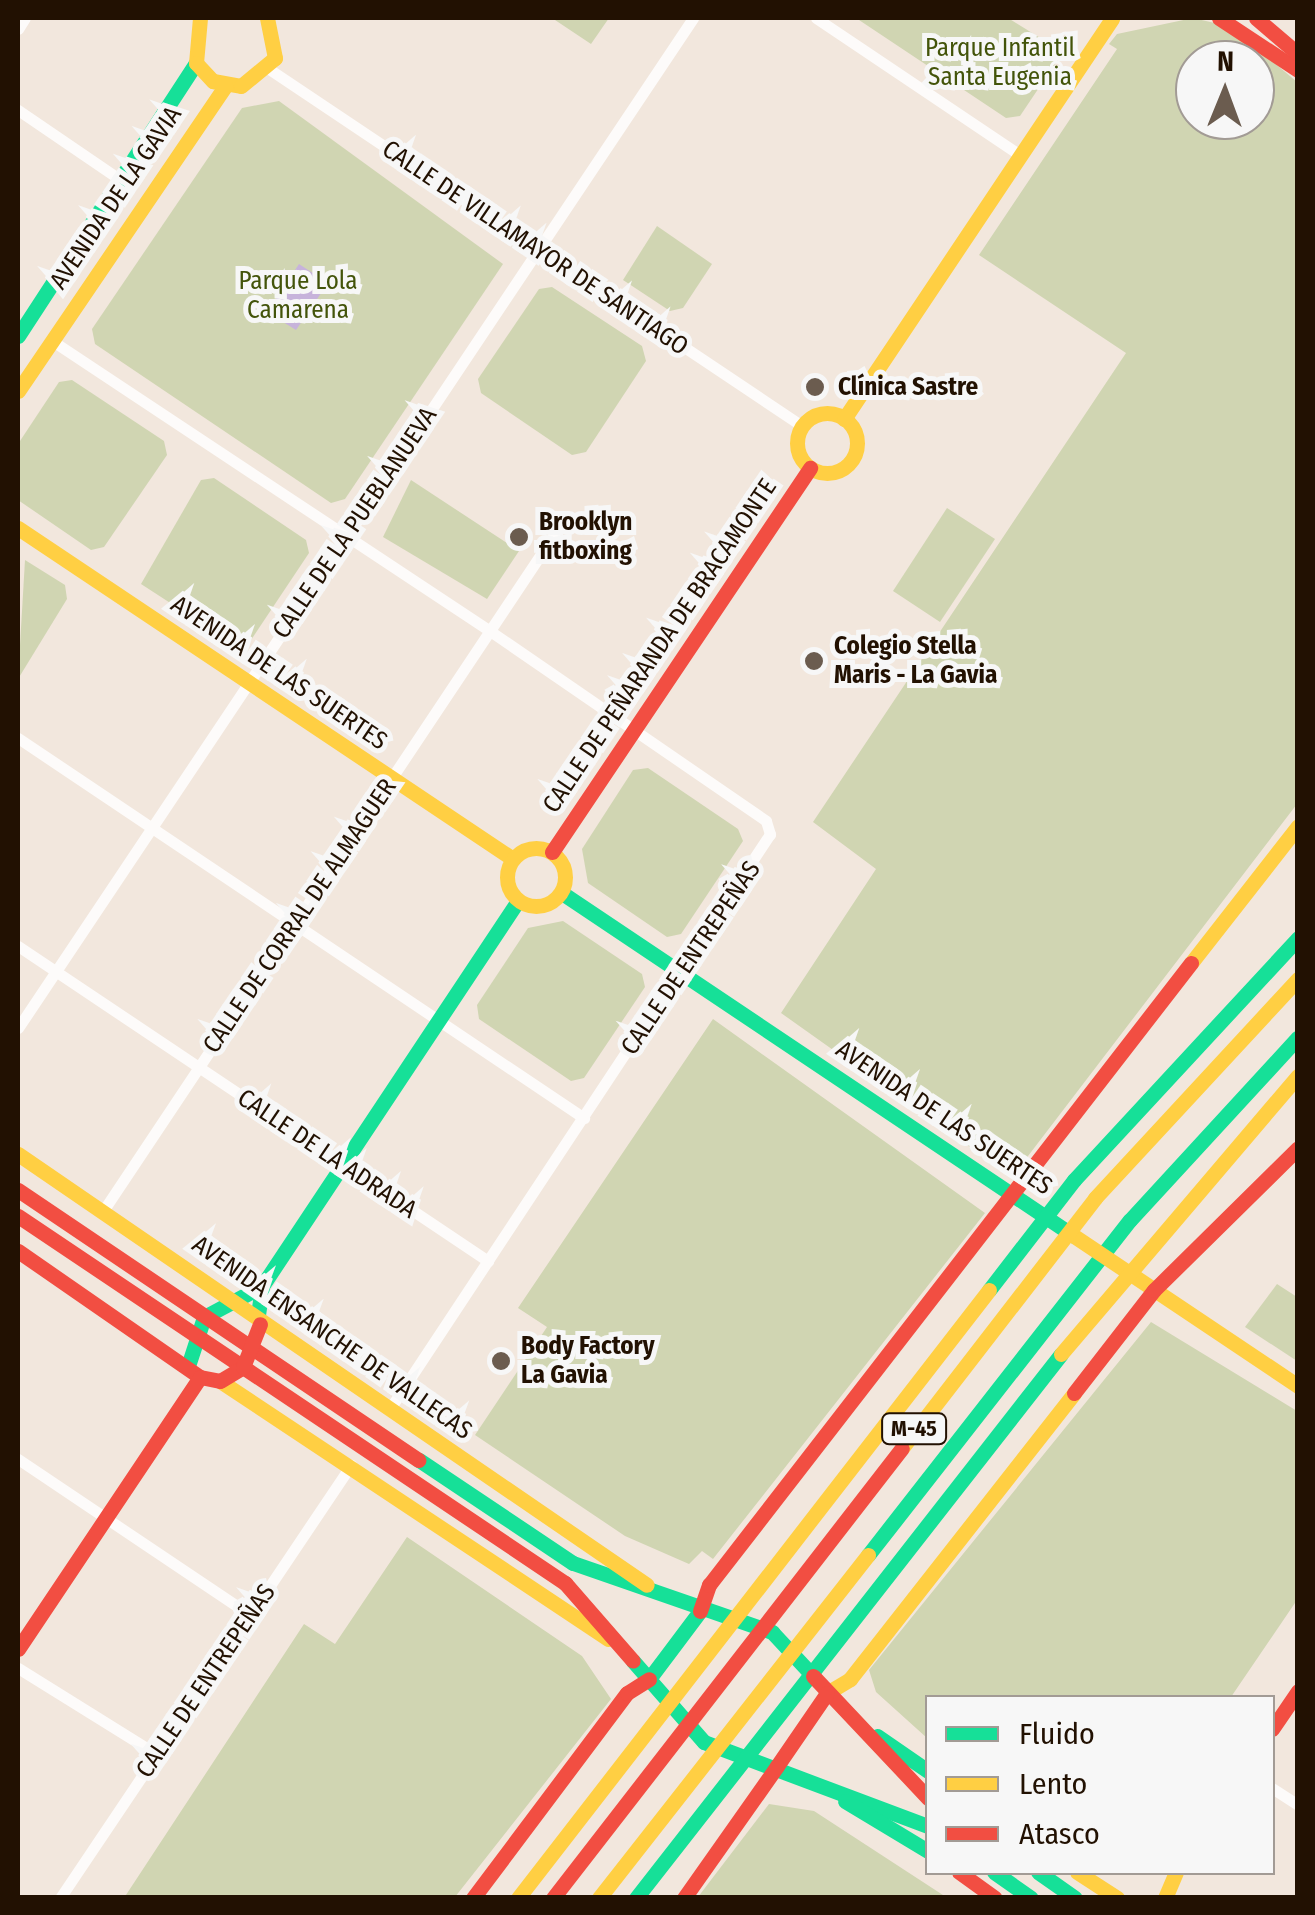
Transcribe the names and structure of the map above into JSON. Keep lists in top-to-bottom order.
{
  "streets": {
    "main road": [
      "AVENIDA DE LA GAVIA",
      "CALLE DE PEÑARANDA DE BRACAMONTE",
      "AVENIDA DE LAS SUERTES",
      "AVENIDA ENSANCHE DE VALLECAS",
      "M-45"
    ],
    "street": [
      "CALLE DE VILLAMAYOR DE SANTIAGO",
      "CALLE DE LA PUEBLANUEVA",
      "CALLE DE CORRAL DE ALMAGUER",
      "CALLE DE ENTREPEÑAS",
      "CALLE DE LA ADRADA"
    ]
  },
  "crossings": [
    ["AVENIDA DE LA GAVIA", "CALLE DE ENTREPEÑAS"],
    ["CALLE DE VILLAMAYOR DE SANTIAGO", "CALLE DE LA PUEBLANUEVA"],
    ["CALLE DE VILLAMAYOR DE SANTIAGO", "CALLE DE PEÑARANDA DE BRACAMONTE"],
    ["CALLE DE LA PUEBLANUEVA", "AVENIDA DE LAS SUERTES"],
    ["CALLE DE LA PUEBLANUEVA", "CALLE DE ENTREPEÑAS"],
    ["CALLE DE LA PUEBLANUEVA", "CALLE DE LA ADRADA"],
    ["CALLE DE PEÑARANDA DE BRACAMONTE", "AVENIDA DE LAS SUERTES"],
    ["CALLE DE PEÑARANDA DE BRACAMONTE", "CALLE DE ENTREPEÑAS"],
    ["AVENIDA DE LAS SUERTES", "CALLE DE CORRAL DE ALMAGUER"],
    ["AVENIDA DE LAS SUERTES", "CALLE DE ENTREPEÑAS"],
    ["CALLE DE CORRAL DE ALMAGUER", "CALLE DE ENTREPEÑAS"],
    ["CALLE DE CORRAL DE ALMAGUER", "CALLE DE LA ADRADA"],
    ["CALLE DE CORRAL DE ALMAGUER", "AVENIDA ENSANCHE DE VALLECAS"],
    ["CALLE DE ENTREPEÑAS", "CALLE DE LA ADRADA"],
    ["CALLE DE ENTREPEÑAS", "AVENIDA ENSANCHE DE VALLECAS"]
  ],
  "parks": ["Parque Infantil Santa Eugenia", "Parque Lola Camarena"],
  "places": [
    "Clínica Sastre",
    "Brooklyn fitboxing",
    "Colegio Stella Maris - La Gavia",
    "Body Factory La Gavia"
  ],
  "legend": ["Fluido", "Lento", "Atasco"],
  "north": "top"
}
